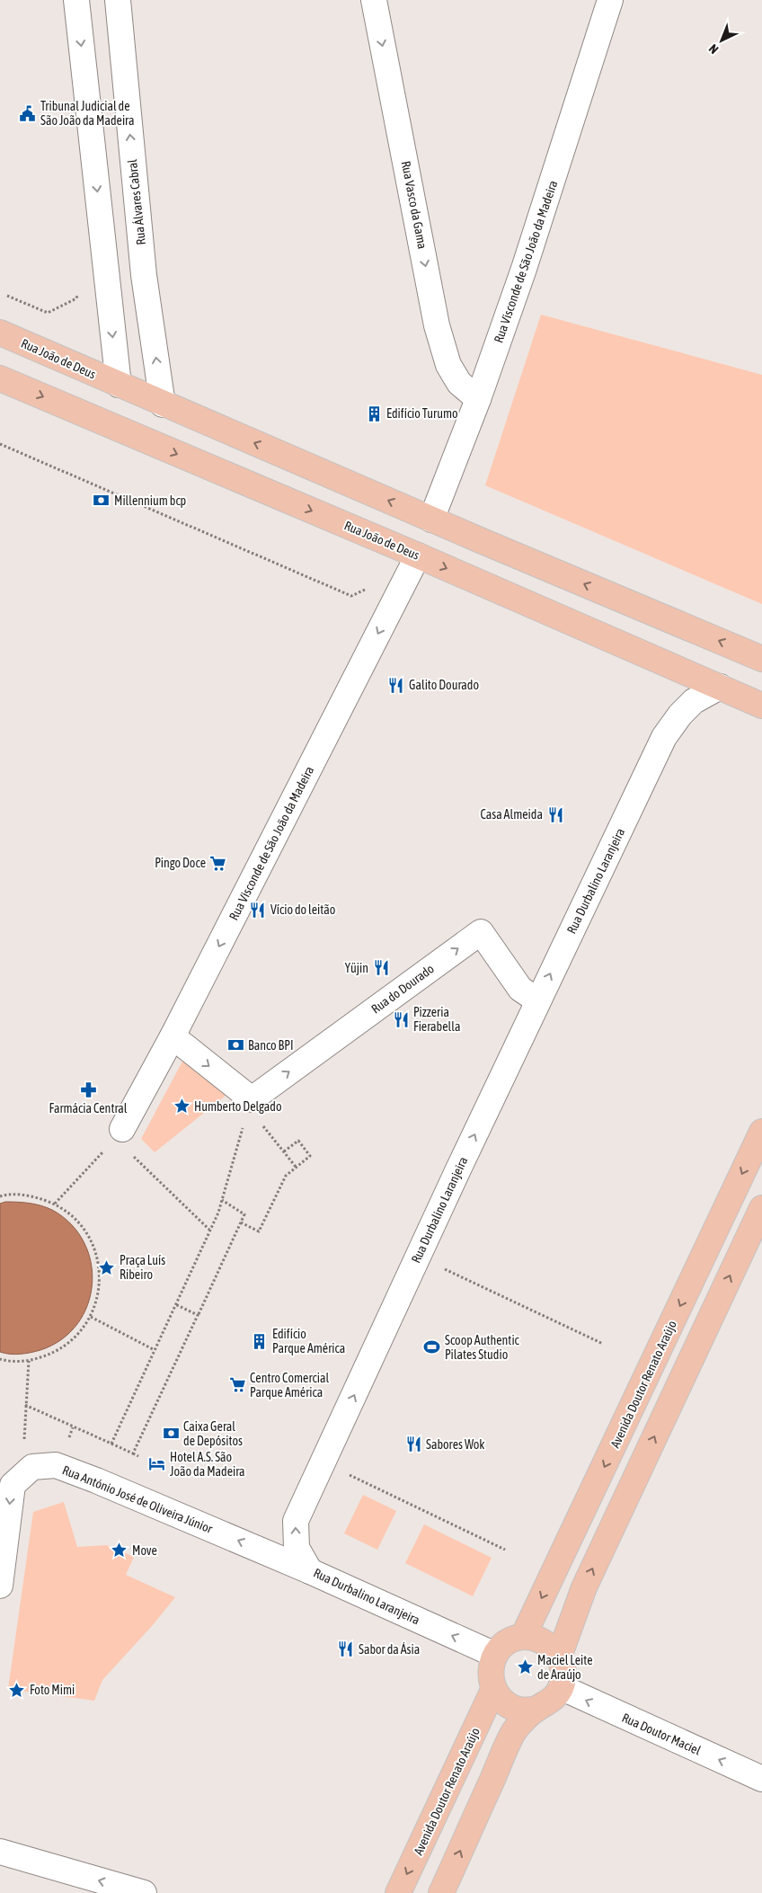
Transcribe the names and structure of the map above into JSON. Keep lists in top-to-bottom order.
{
  "streets": {
    "main road": ["Rua João de Deus", "Avenida Doutor Renato Araújo"],
    "street": [
      "Rua Álvares Cabral",
      "Rua Vasco da Gama",
      "Rua Visconde de São João da Madeira",
      "Rua Durbalino Laranjeira",
      "Rua do Dourado",
      "Rua António José de Oliveira Júnior",
      "Rua Doutor Maciel"
    ]
  },
  "crossings": [
    ["Rua Álvares Cabral", "Rua João de Deus"],
    ["Rua Vasco da Gama", "Rua Visconde de São João da Madeira"],
    ["Rua Visconde de São João da Madeira", "Rua João de Deus"],
    ["Rua João de Deus", "Rua Durbalino Laranjeira"],
    ["Rua Durbalino Laranjeira", "Rua do Dourado"],
    ["Rua Durbalino Laranjeira", "Avenida Doutor Renato Araújo"],
    ["Rua Durbalino Laranjeira", "Rua António José de Oliveira Júnior"],
    ["Rua Durbalino Laranjeira", "Rua Doutor Maciel"],
    ["Avenida Doutor Renato Araújo", "Rua Doutor Maciel"]
  ],
  "one_way": [
    "Rua Vasco da Gama",
    "Rua Visconde de São João da Madeira",
    "Rua Durbalino Laranjeira",
    "Rua do Dourado",
    "Rua António José de Oliveira Júnior",
    "Rua Doutor Maciel"
  ],
  "places": {
    "public building": ["Tribunal Judicial de São João da Madeira"],
    "building": ["Edifício Turumo", "Edifício Parque América"],
    "bank": ["Millennium bcp", "Banco BPI", "Caixa Geral de Depósitos"],
    "restaurant": [
      "Galito Dourado",
      "Casa Almeida",
      "Vício do leitão",
      "Yüjin",
      "Pizzeria Fierabella",
      "Sabores Wok",
      "Sabor da Ásia"
    ],
    "supermarket": ["Pingo Doce", "Centro Comercial Parque América"],
    "pharmacy": ["Farmácia Central"],
    "place": [
      "Humberto Delgado",
      "Praça Luís Ribeiro",
      "Move",
      "Maciel Leite de Araújo",
      "Foto Mimi"
    ],
    "sports": ["Scoop Authentic Pilates Studio"],
    "hotel": ["Hotel A.S. São João da Madeira"]
  },
  "north": "bottom left"
}
